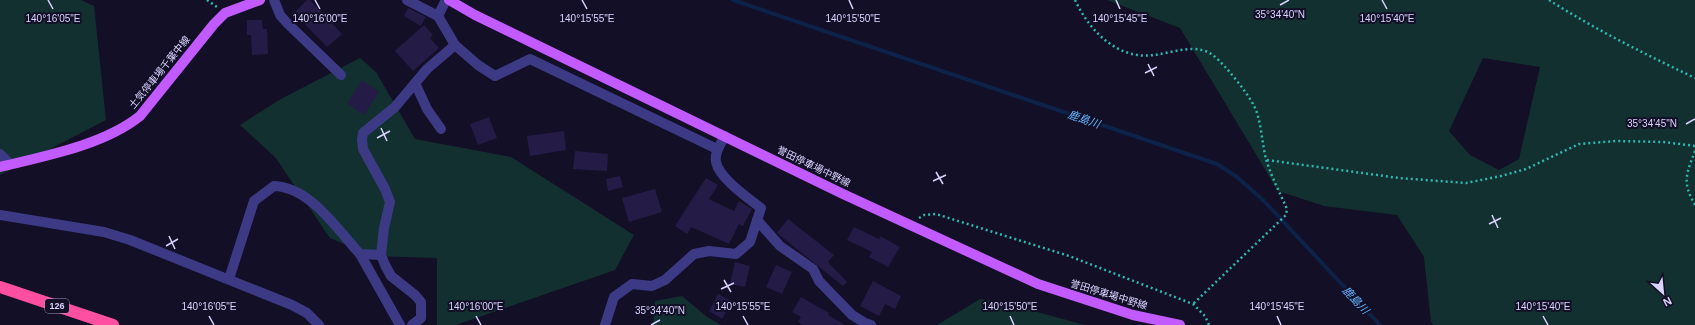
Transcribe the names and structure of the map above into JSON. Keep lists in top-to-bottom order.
{
  "streets": {
    "highway": ["126"],
    "main road": ["土気停車場千葉中線", "誉田停車場中野線"]
  },
  "water": ["鹿島川"],
  "north": "bottom right",
  "coordinates": [
    "35°34'40\"N",
    "140°16'05\"E",
    "140°16'00\"E",
    "140°15'55\"E",
    "140°15'50\"E",
    "140°15'45\"E",
    "140°15'40\"E",
    "35°34'45\"N"
  ]
}
